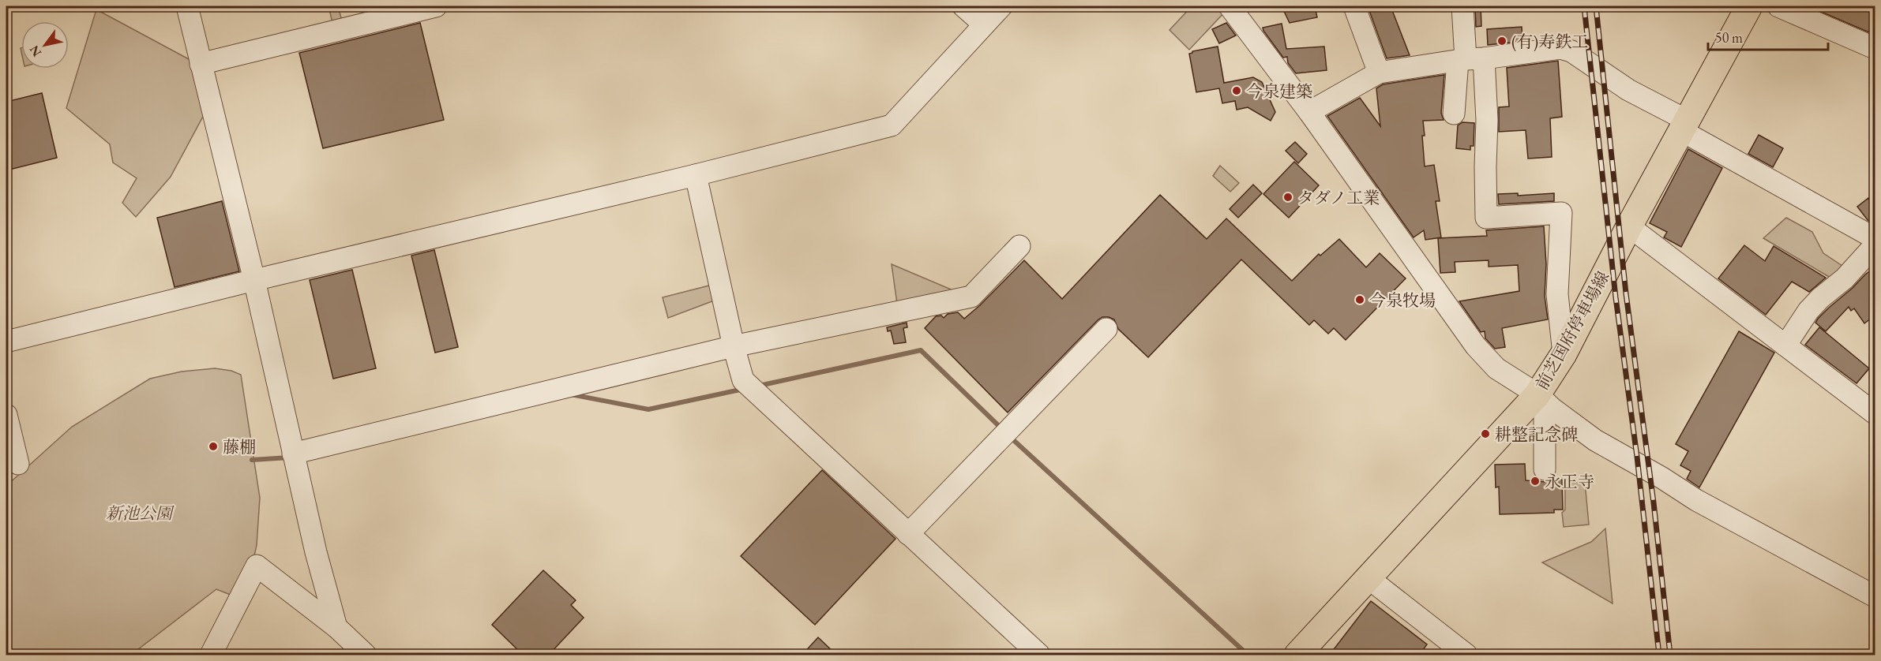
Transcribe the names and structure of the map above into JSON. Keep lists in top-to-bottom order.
{
  "streets": {
    "main road": ["前芝国府停車場線"]
  },
  "parks": ["新池公園"],
  "places": [
    "(有)寿鉄工",
    "今泉建築",
    "タダノ工業",
    "今泉牧場",
    "耕整記念碑",
    "藤棚",
    "永正寺"
  ],
  "scale_bar": "50 m",
  "north": "bottom left"
}
